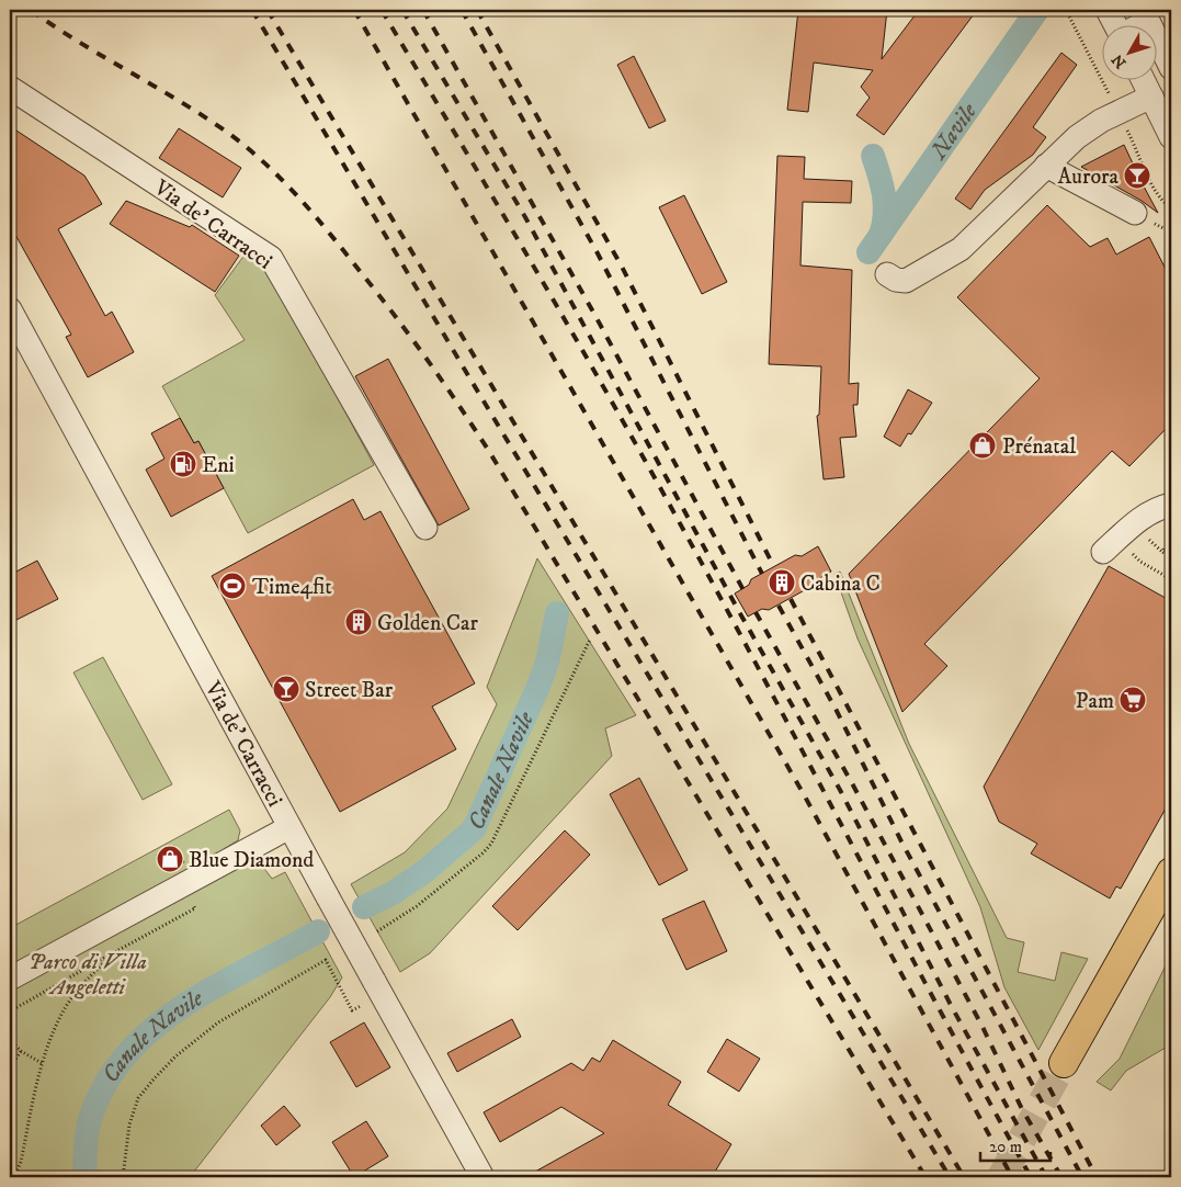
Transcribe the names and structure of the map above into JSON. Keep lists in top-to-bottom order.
{
  "streets": {
    "street": ["Via de' Carracci"]
  },
  "water": ["Navile", "Canale Navile"],
  "parks": ["Parco di Villa Angeletti"],
  "places": {
    "bar": ["Aurora", "Street Bar"],
    "shop": ["Prénatal", "Blue Diamond"],
    "fuel station": ["Eni"],
    "building": ["Cabina C", "Golden Car"],
    "sports": ["Time4fit"],
    "supermarket": ["Pam"]
  },
  "scale_bar": "20 m",
  "north": "bottom left"
}
